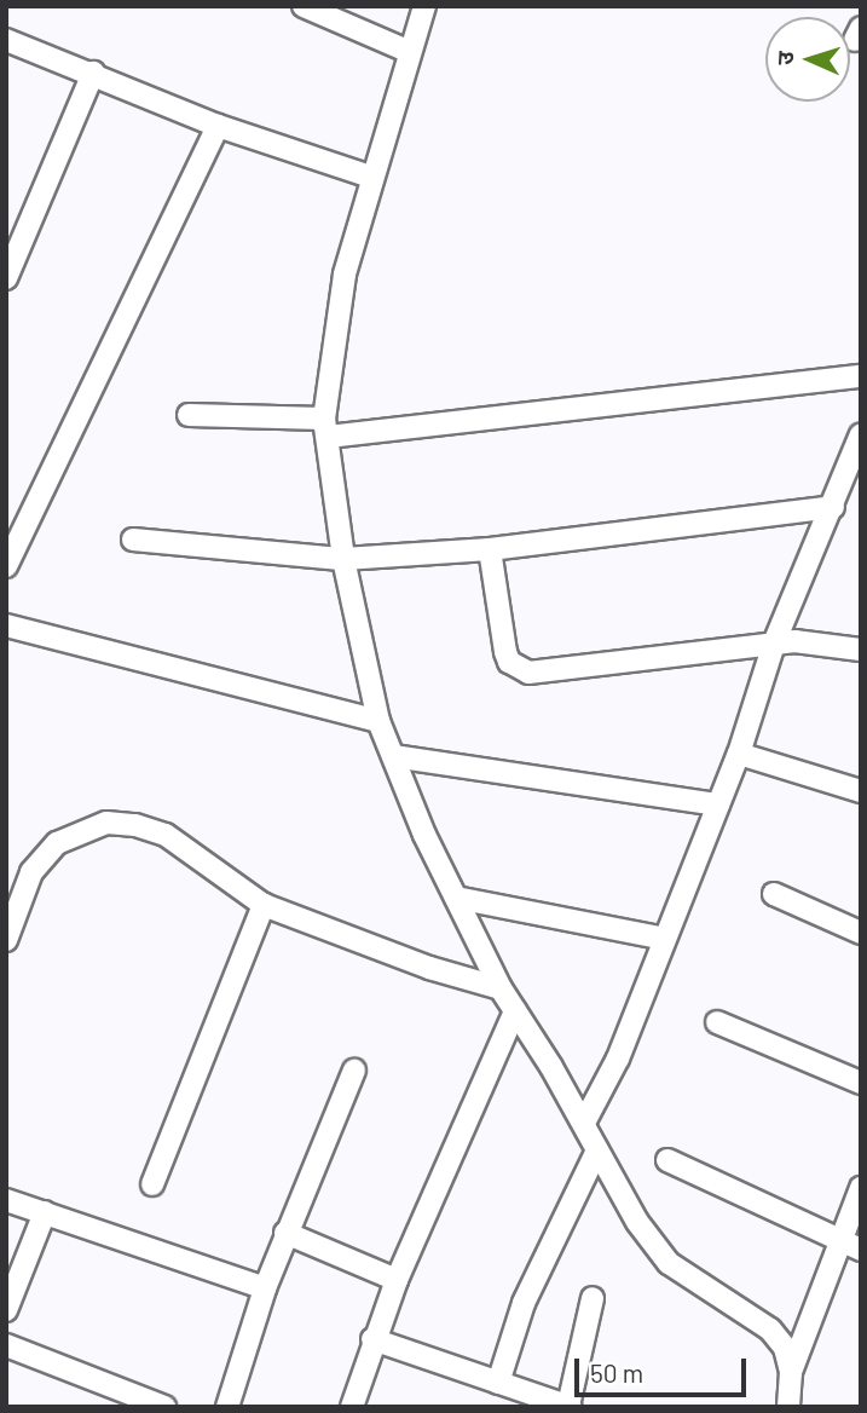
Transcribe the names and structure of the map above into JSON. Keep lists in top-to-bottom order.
{
  "scale_bar": "50 m",
  "north": "left"
}
